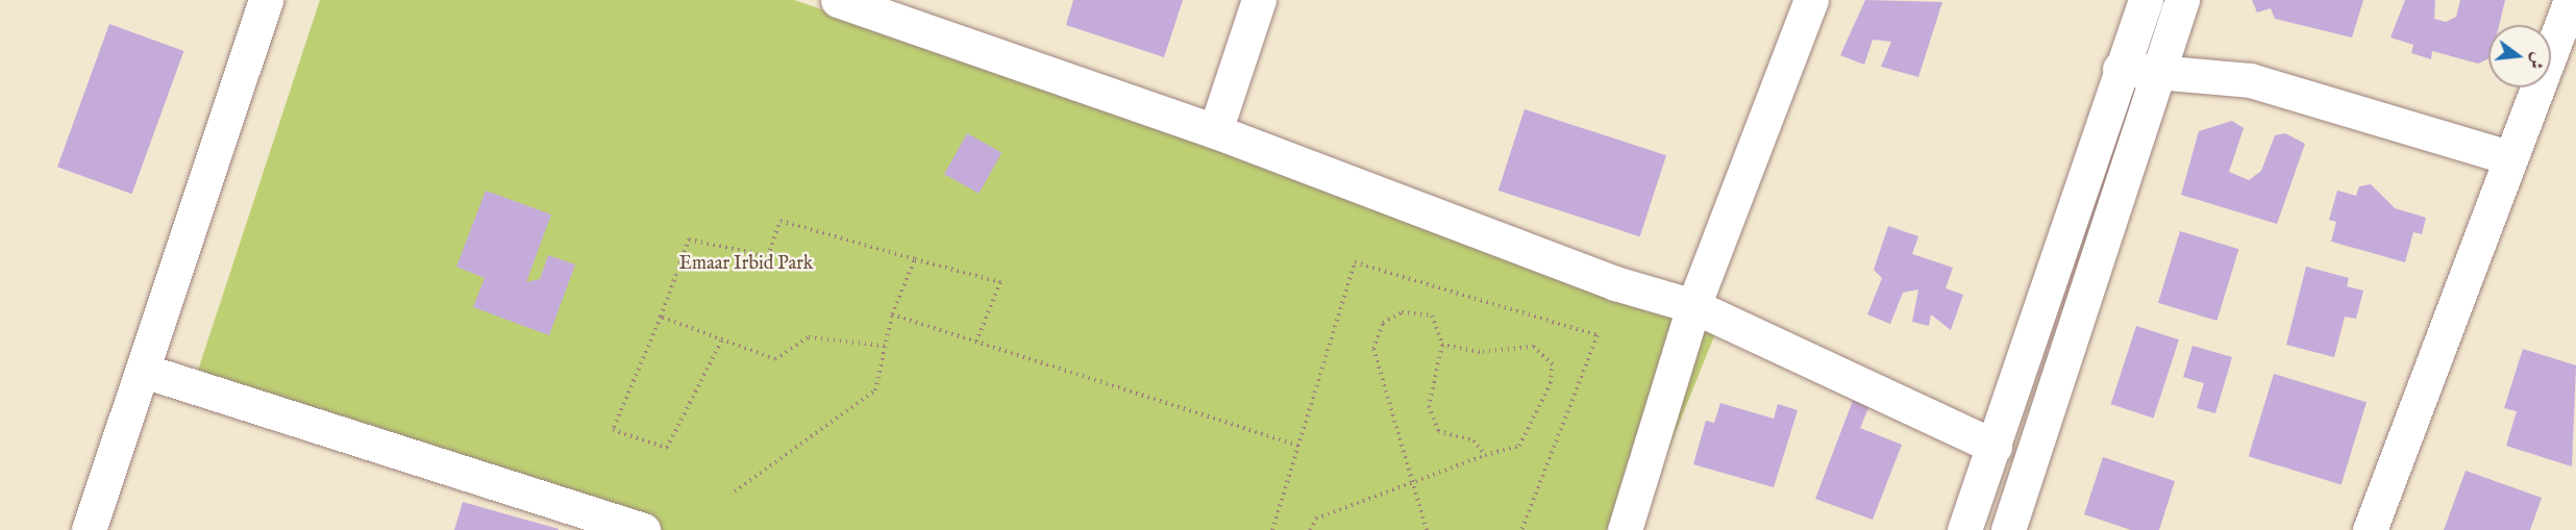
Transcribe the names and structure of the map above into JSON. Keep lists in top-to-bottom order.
{
  "parks": ["Emaar Irbid Park"],
  "north": "right"
}
